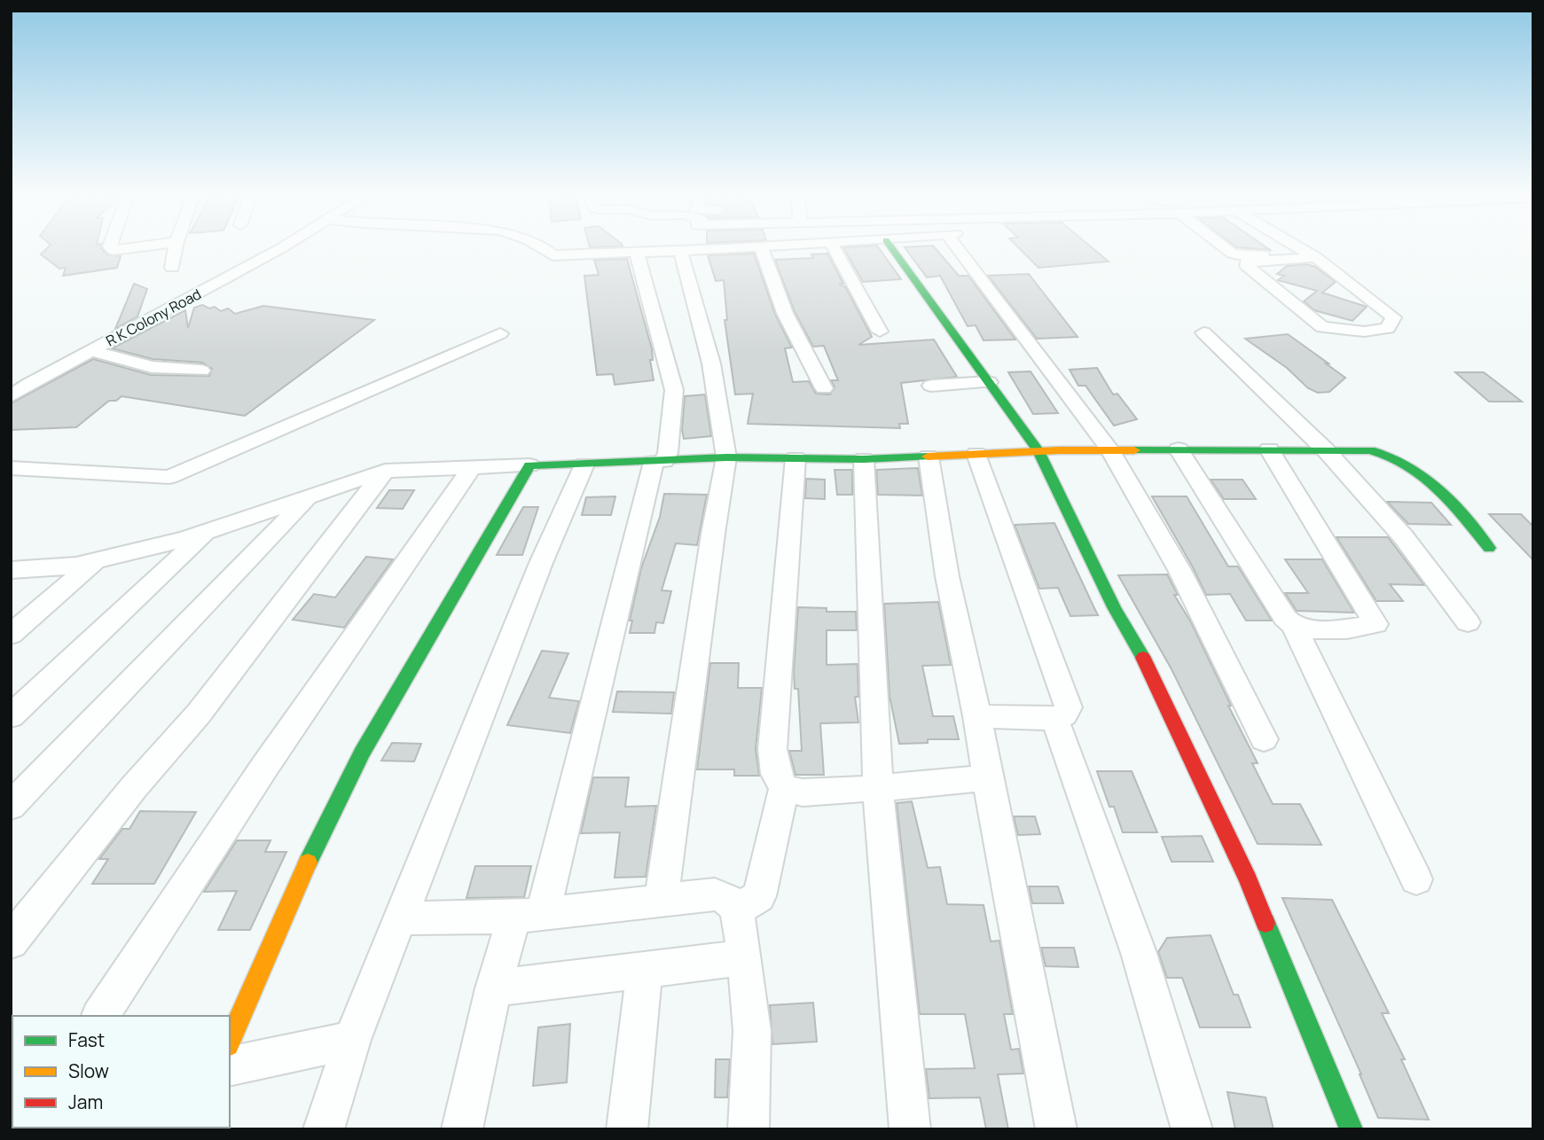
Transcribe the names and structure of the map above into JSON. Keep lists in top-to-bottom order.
{
  "streets": {
    "street": ["R K Colony Road"]
  },
  "legend": ["Fast", "Slow", "Jam"]
}
